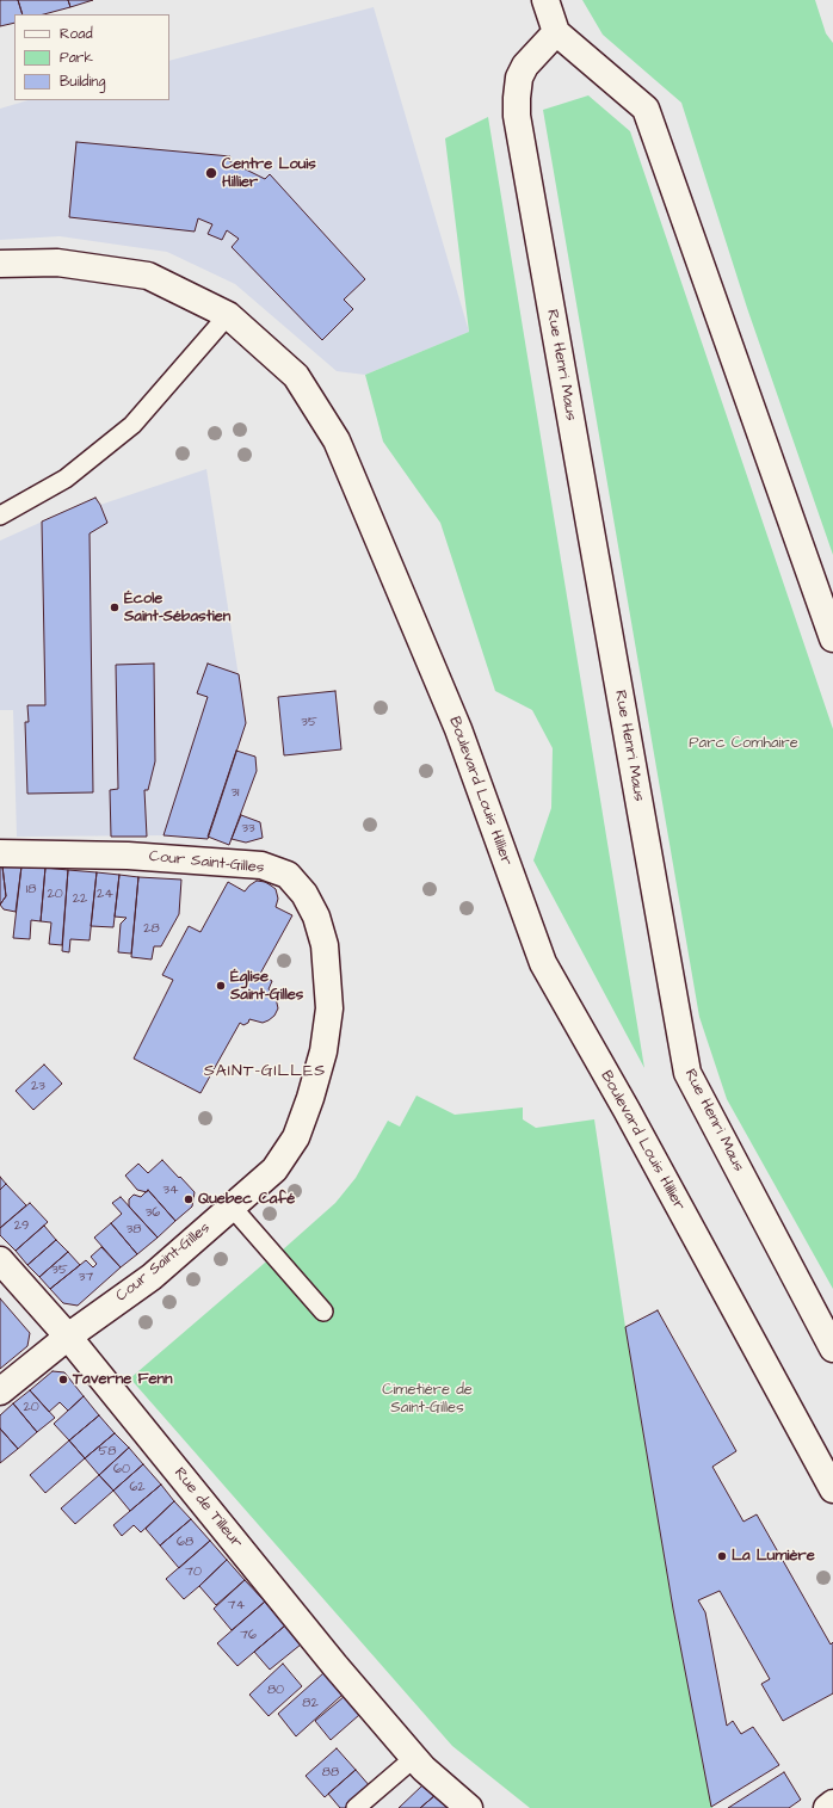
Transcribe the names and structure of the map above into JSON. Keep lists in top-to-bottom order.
{
  "streets": {
    "street": [
      "Rue Henri Maus",
      "Boulevard Louis Hillier",
      "Cour Saint-Gilles",
      "Rue de Tilleur"
    ]
  },
  "crossings": [
    ["Cour Saint-Gilles", "Rue de Tilleur"]
  ],
  "districts": ["SAINT-GILLES"],
  "parks": ["Parc Comhaire", "Cimetière de Saint-Gilles"],
  "places": [
    "Centre Louis Hillier",
    "École Saint-Sébastien",
    "Église Saint-Gilles",
    "Quebec Café",
    "Taverne Fenn",
    "La Lumière"
  ],
  "house_numbers": [
    "35",
    "31",
    "33",
    "18",
    "20",
    "24",
    "22",
    "28",
    "23",
    "34",
    "36",
    "29",
    "38",
    "35",
    "37",
    "20",
    "58",
    "60",
    "62",
    "68",
    "70",
    "74",
    "76",
    "80",
    "82",
    "88"
  ],
  "legend": ["Road", "Park", "Building"]
}
